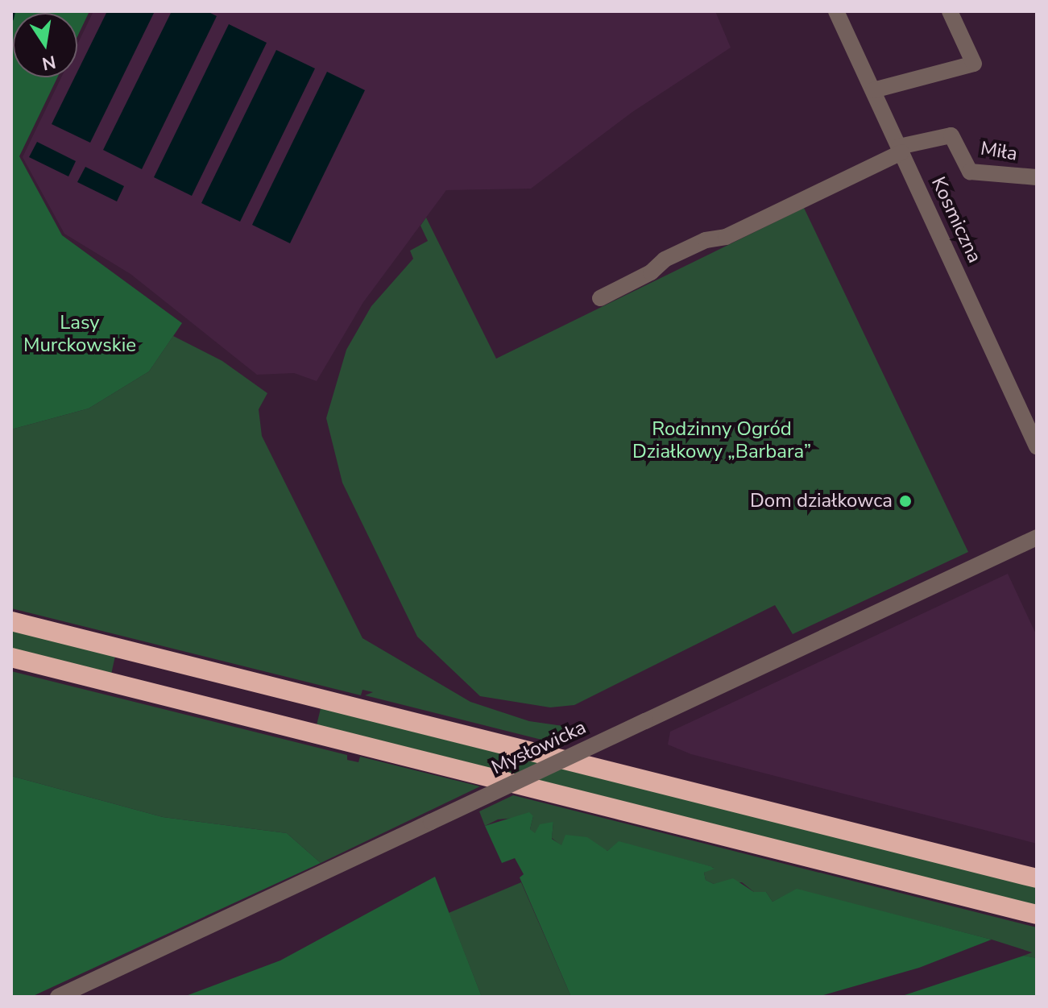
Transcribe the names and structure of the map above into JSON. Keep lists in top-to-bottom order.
{
  "streets": {
    "street": ["Miła", "Kosmiczna", "Mysłowicka"]
  },
  "crossings": [
    ["Miła", "Kosmiczna"]
  ],
  "parks": ["Lasy Murckowskie", "Rodzinny Ogród Działkowy „Barbara”"],
  "places": ["Dom działkowca"],
  "north": "bottom"
}
